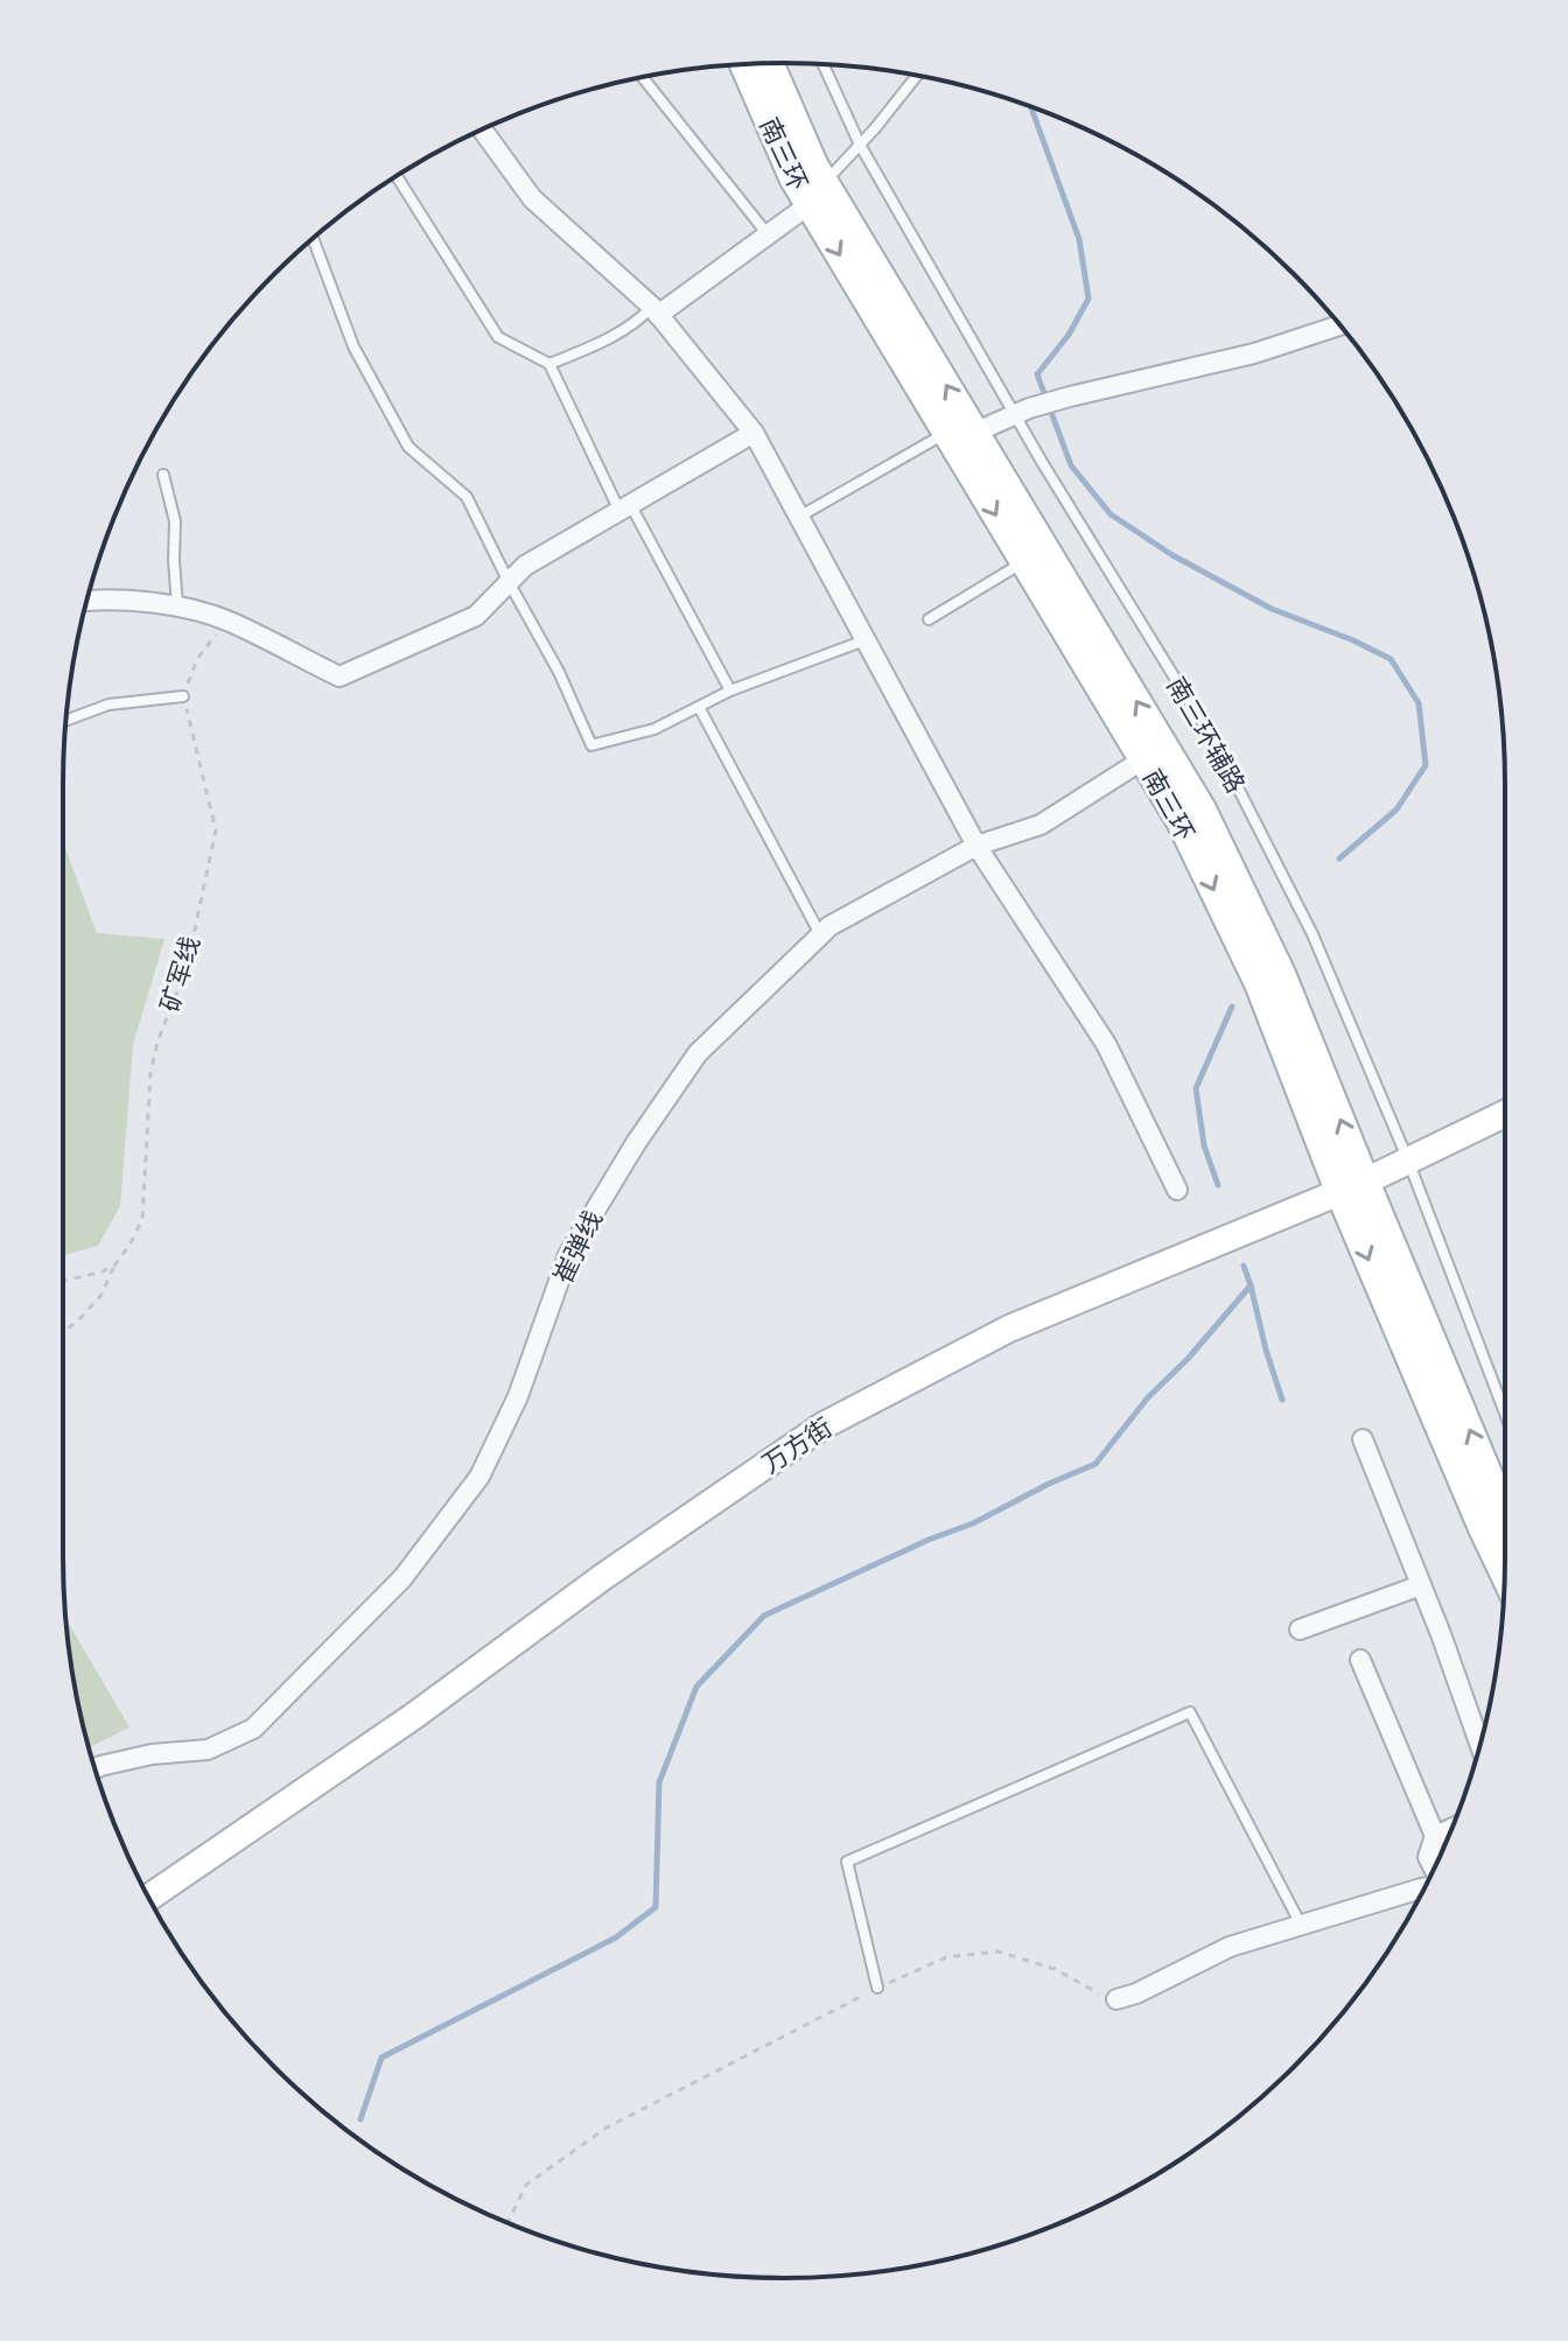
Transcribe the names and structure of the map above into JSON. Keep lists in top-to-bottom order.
{
  "streets": {
    "main road": ["南三环"],
    "street": ["崔弹线", "万方街"],
    "lane": ["南三环辅路"],
    "path": ["矿军线"]
  },
  "crossings": [
    ["南三环", "崔弹线"],
    ["南三环", "万方街"],
    ["南三环辅路", "万方街"]
  ]
}
